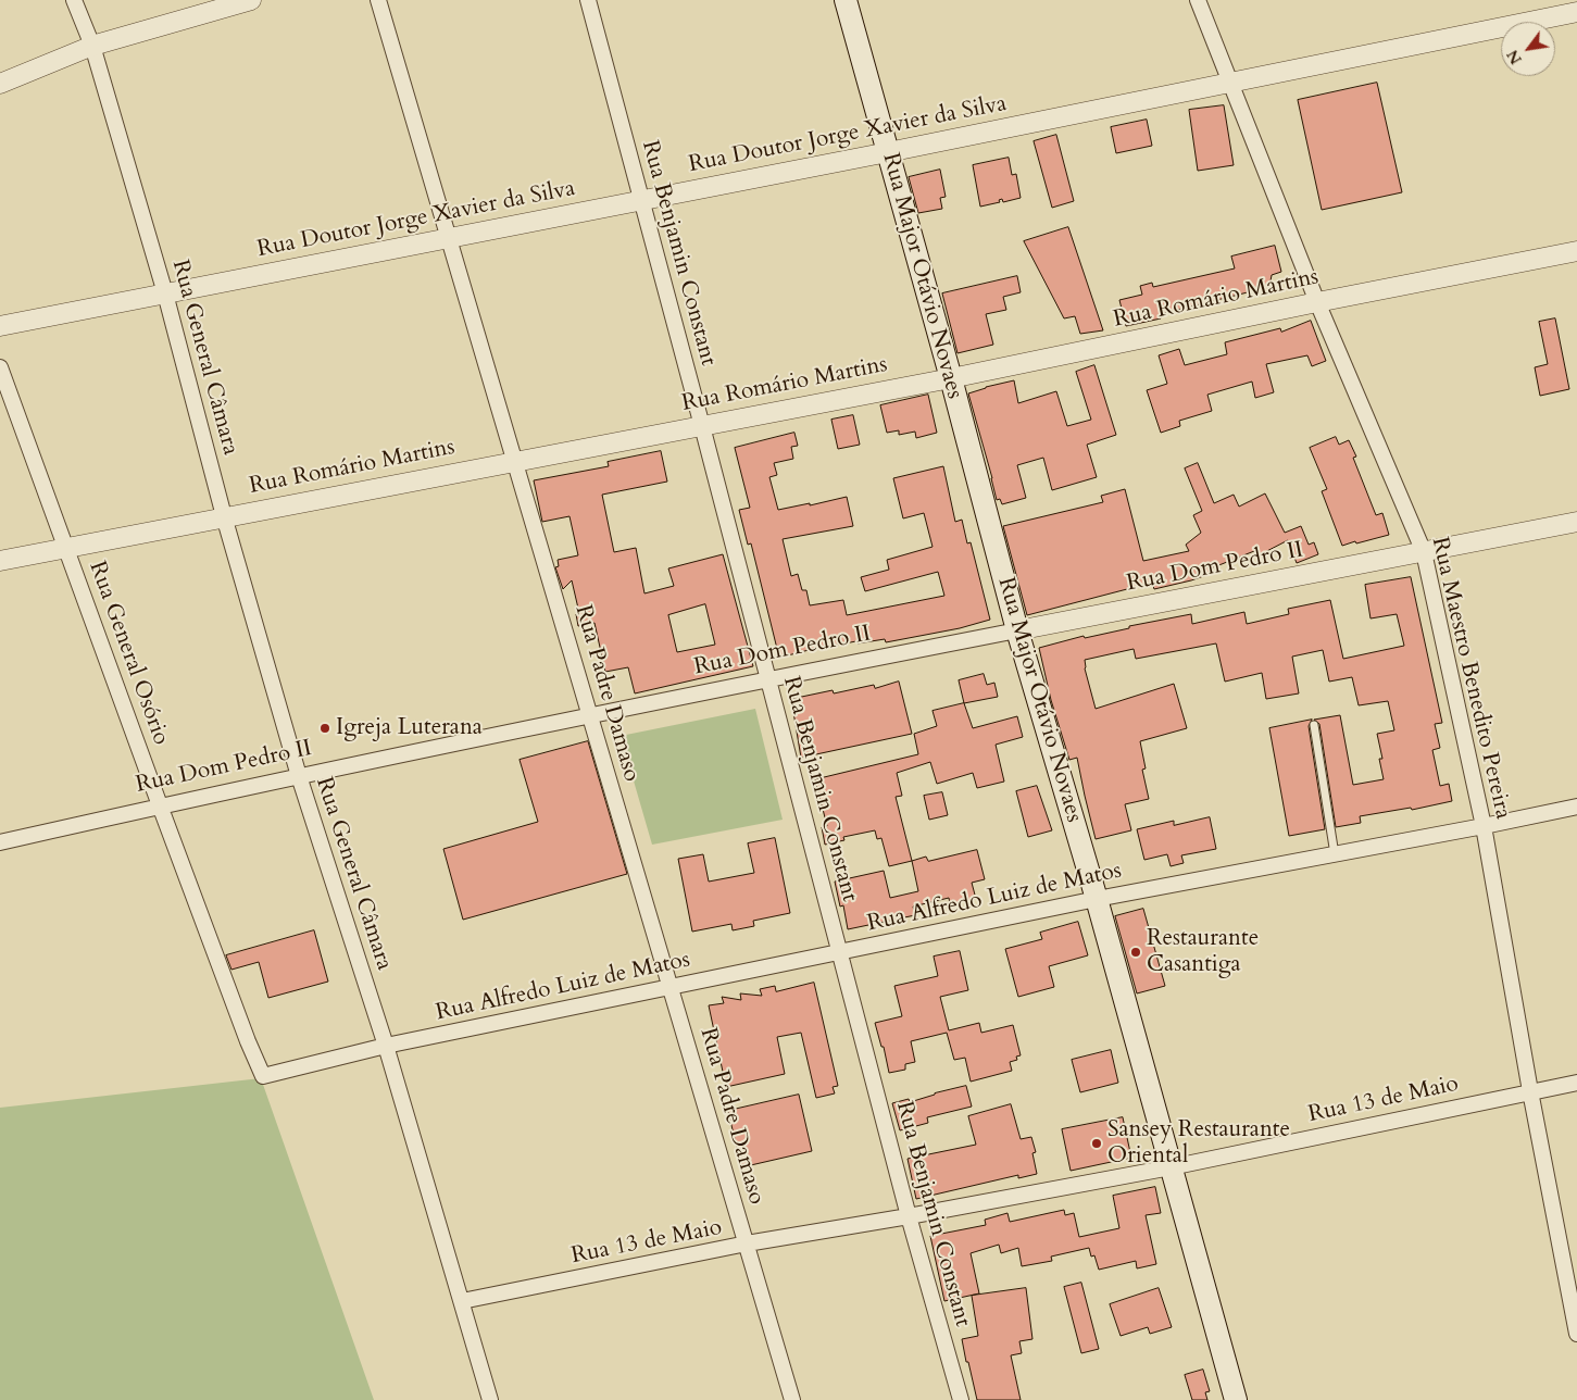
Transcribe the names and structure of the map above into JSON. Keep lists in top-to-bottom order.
{
  "streets": {
    "main road": ["Rua Major Otávio Novaes"],
    "street": [
      "Rua Doutor Jorge Xavier da Silva",
      "Rua Benjamin Constant",
      "Rua Romário Martins",
      "Rua General Câmara",
      "Rua Dom Pedro II",
      "Rua General Osório",
      "Rua Maestro Benedito Pereira",
      "Rua Padre Damaso",
      "Rua Alfredo Luiz de Matos",
      "Rua 13 de Maio"
    ]
  },
  "crossings": [
    ["Rua Doutor Jorge Xavier da Silva", "Rua Benjamin Constant"],
    ["Rua Doutor Jorge Xavier da Silva", "Rua Major Otávio Novaes"],
    ["Rua Doutor Jorge Xavier da Silva", "Rua General Câmara"],
    ["Rua Doutor Jorge Xavier da Silva", "Rua Maestro Benedito Pereira"],
    ["Rua Doutor Jorge Xavier da Silva", "Rua Padre Damaso"],
    ["Rua Benjamin Constant", "Rua Romário Martins"],
    ["Rua Benjamin Constant", "Rua Dom Pedro II"],
    ["Rua Benjamin Constant", "Rua Alfredo Luiz de Matos"],
    ["Rua Benjamin Constant", "Rua 13 de Maio"],
    ["Rua Major Otávio Novaes", "Rua Romário Martins"],
    ["Rua Major Otávio Novaes", "Rua Dom Pedro II"],
    ["Rua Major Otávio Novaes", "Rua Alfredo Luiz de Matos"],
    ["Rua Major Otávio Novaes", "Rua 13 de Maio"],
    ["Rua Romário Martins", "Rua General Câmara"],
    ["Rua Romário Martins", "Rua General Osório"],
    ["Rua Romário Martins", "Rua Maestro Benedito Pereira"],
    ["Rua Romário Martins", "Rua Padre Damaso"],
    ["Rua General Câmara", "Rua Dom Pedro II"],
    ["Rua General Câmara", "Rua Alfredo Luiz de Matos"],
    ["Rua General Câmara", "Rua 13 de Maio"],
    ["Rua Dom Pedro II", "Rua General Osório"],
    ["Rua Dom Pedro II", "Rua Maestro Benedito Pereira"],
    ["Rua Dom Pedro II", "Rua Padre Damaso"],
    ["Rua General Osório", "Rua Alfredo Luiz de Matos"],
    ["Rua Maestro Benedito Pereira", "Rua Alfredo Luiz de Matos"],
    ["Rua Maestro Benedito Pereira", "Rua 13 de Maio"],
    ["Rua Padre Damaso", "Rua Alfredo Luiz de Matos"],
    ["Rua Padre Damaso", "Rua 13 de Maio"]
  ],
  "places": ["Igreja Luterana", "Restaurante Casantiga", "Sansey Restaurante Oriental"],
  "north": "bottom left"
}
